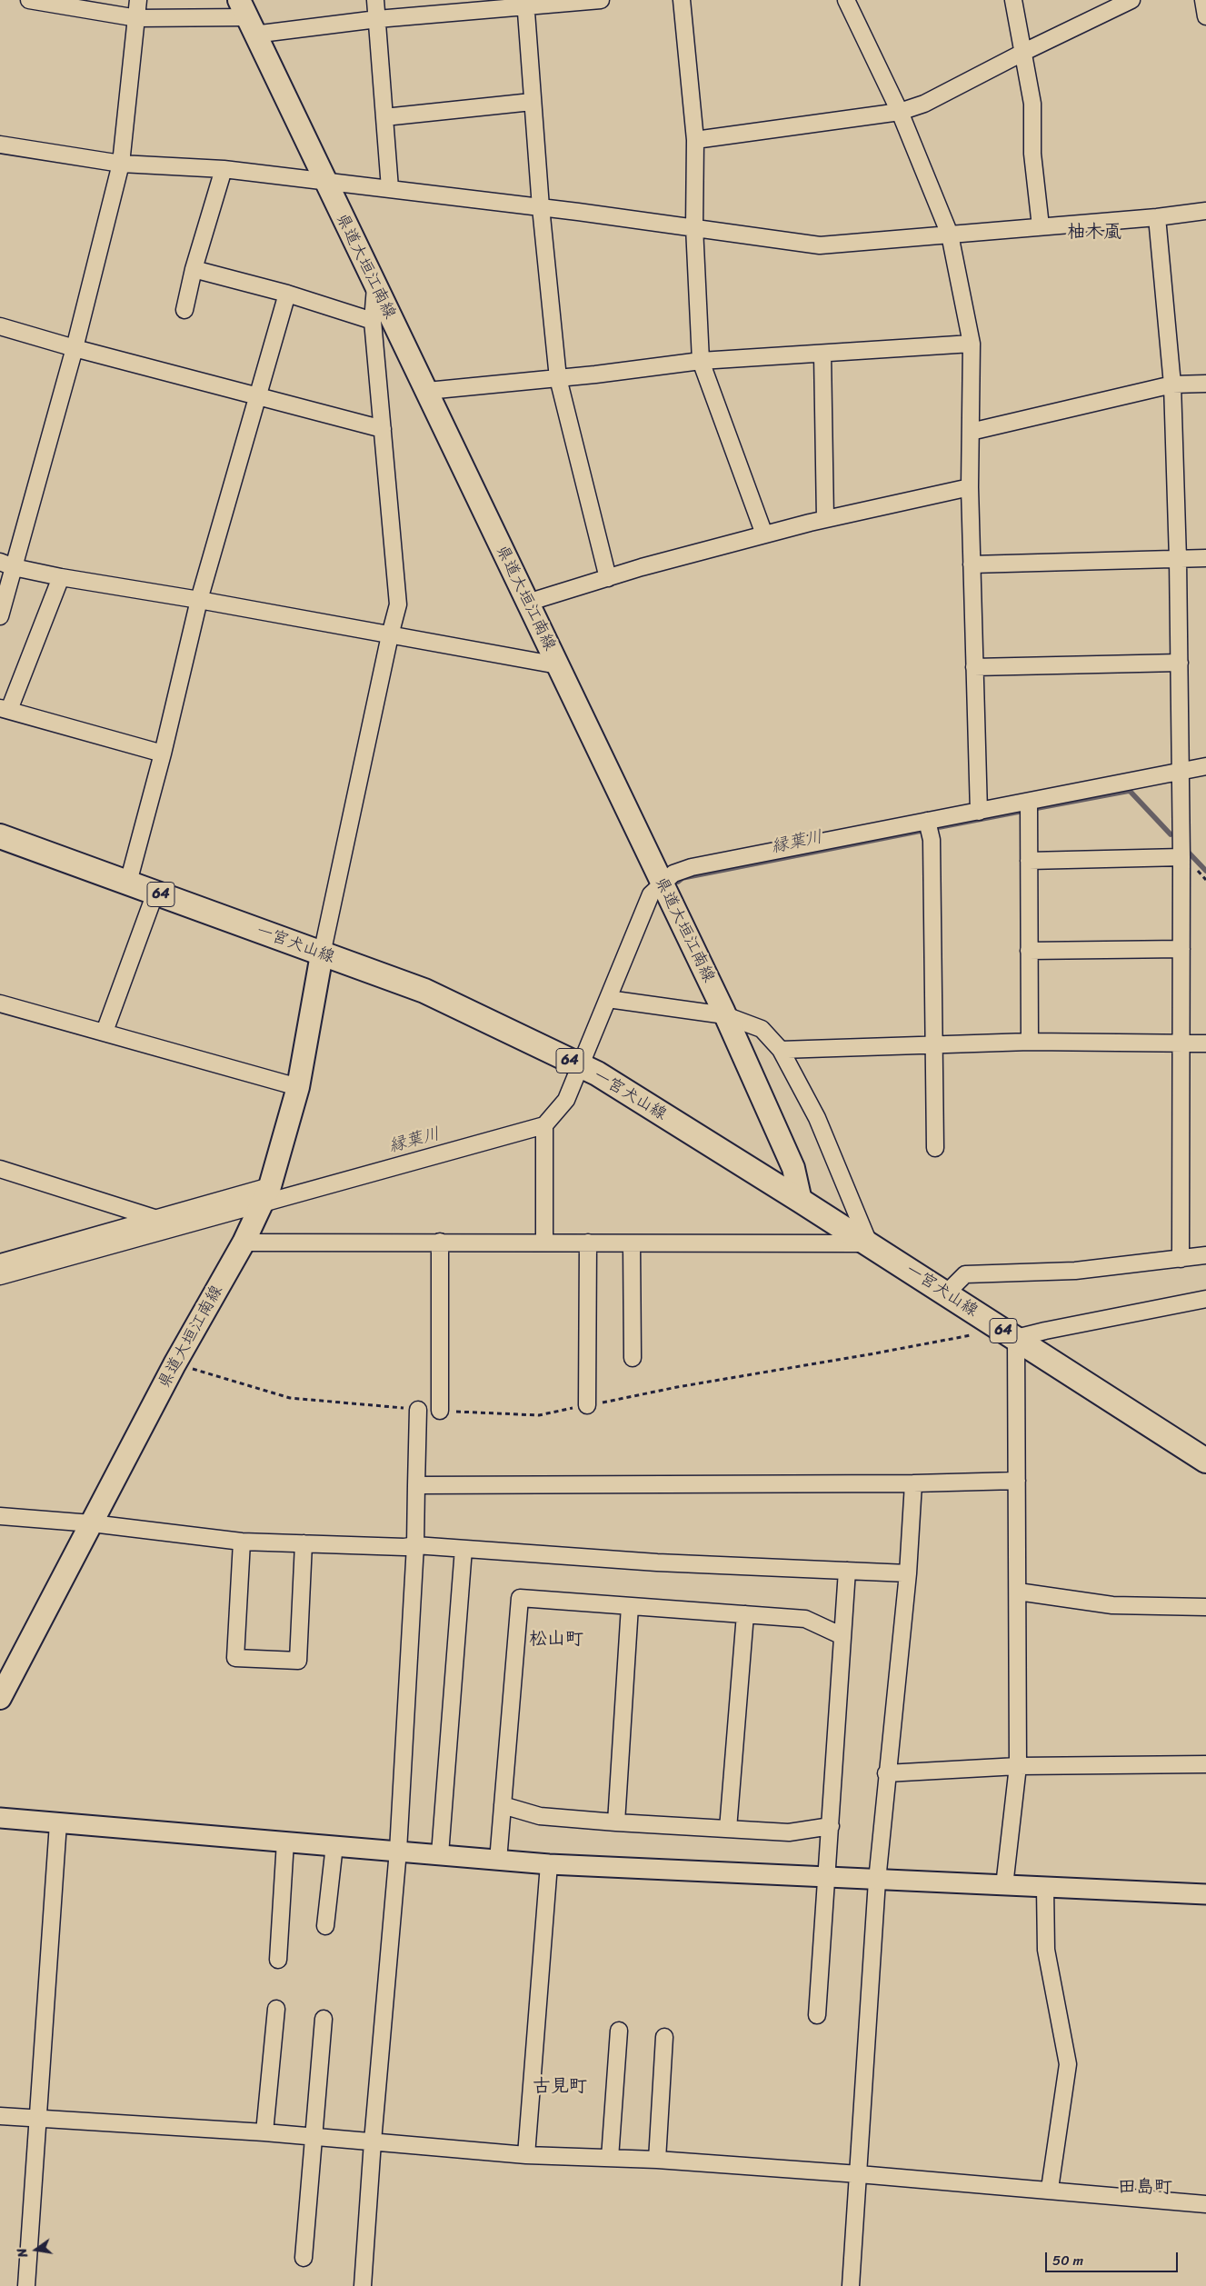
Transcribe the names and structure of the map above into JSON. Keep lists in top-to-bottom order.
{
  "streets": {
    "main road": ["県道大垣江南線", "64", "一宮犬山線"]
  },
  "crossings": [
    ["県道大垣江南線", "一宮犬山線"]
  ],
  "districts": [
    "柚木颪",
    "松山町",
    "古見町",
    "田島町"
  ],
  "water": ["縁葉川"],
  "scale_bar": "50 m",
  "north": "left"
}
